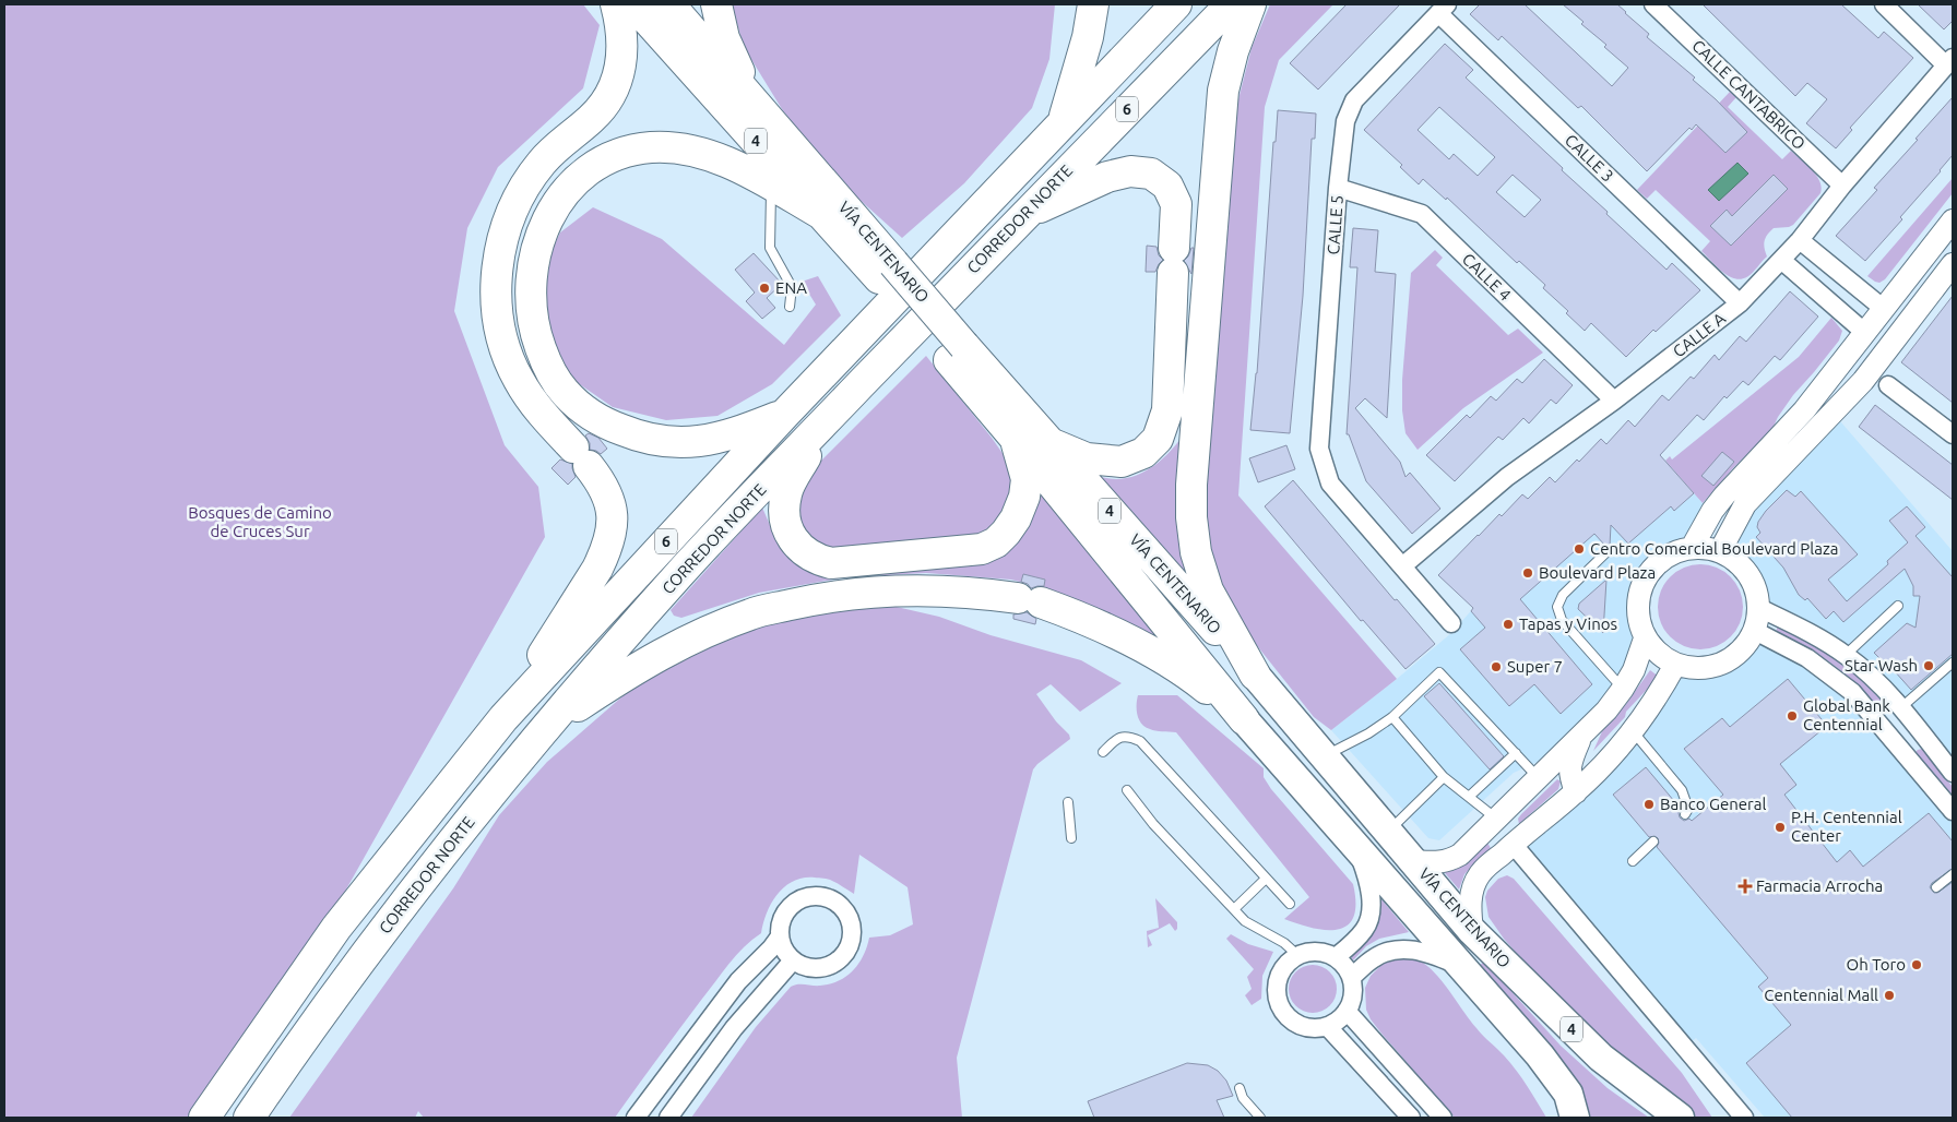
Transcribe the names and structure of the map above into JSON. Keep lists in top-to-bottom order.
{
  "streets": {
    "highway": [
      "6",
      "4",
      "CORREDOR NORTE",
      "VÍA CENTENARIO"
    ],
    "street": [
      "CALLE CANTABRICO",
      "CALLE 3",
      "CALLE 5",
      "CALLE 4",
      "CALLE A"
    ]
  },
  "crossings": [
    ["CALLE CANTABRICO", "CALLE A"],
    ["CALLE 3", "CALLE 5"],
    ["CALLE 3", "CALLE A"],
    ["CALLE 5", "CALLE 4"],
    ["CALLE 5", "CALLE A"],
    ["CALLE 4", "CALLE A"]
  ],
  "parks": ["Bosques de Camino de Cruces Sur"],
  "places": {
    "other": [
      "ENA",
      "Centro Comercial Boulevard Plaza",
      "Boulevard Plaza",
      "Tapas y Vinos",
      "Star Wash",
      "Super 7",
      "Global Bank Centennial",
      "Banco General",
      "P.H. Centennial Center",
      "Oh Toro",
      "Centennial Mall"
    ],
    "health": ["Farmacia Arrocha"]
  }
}
